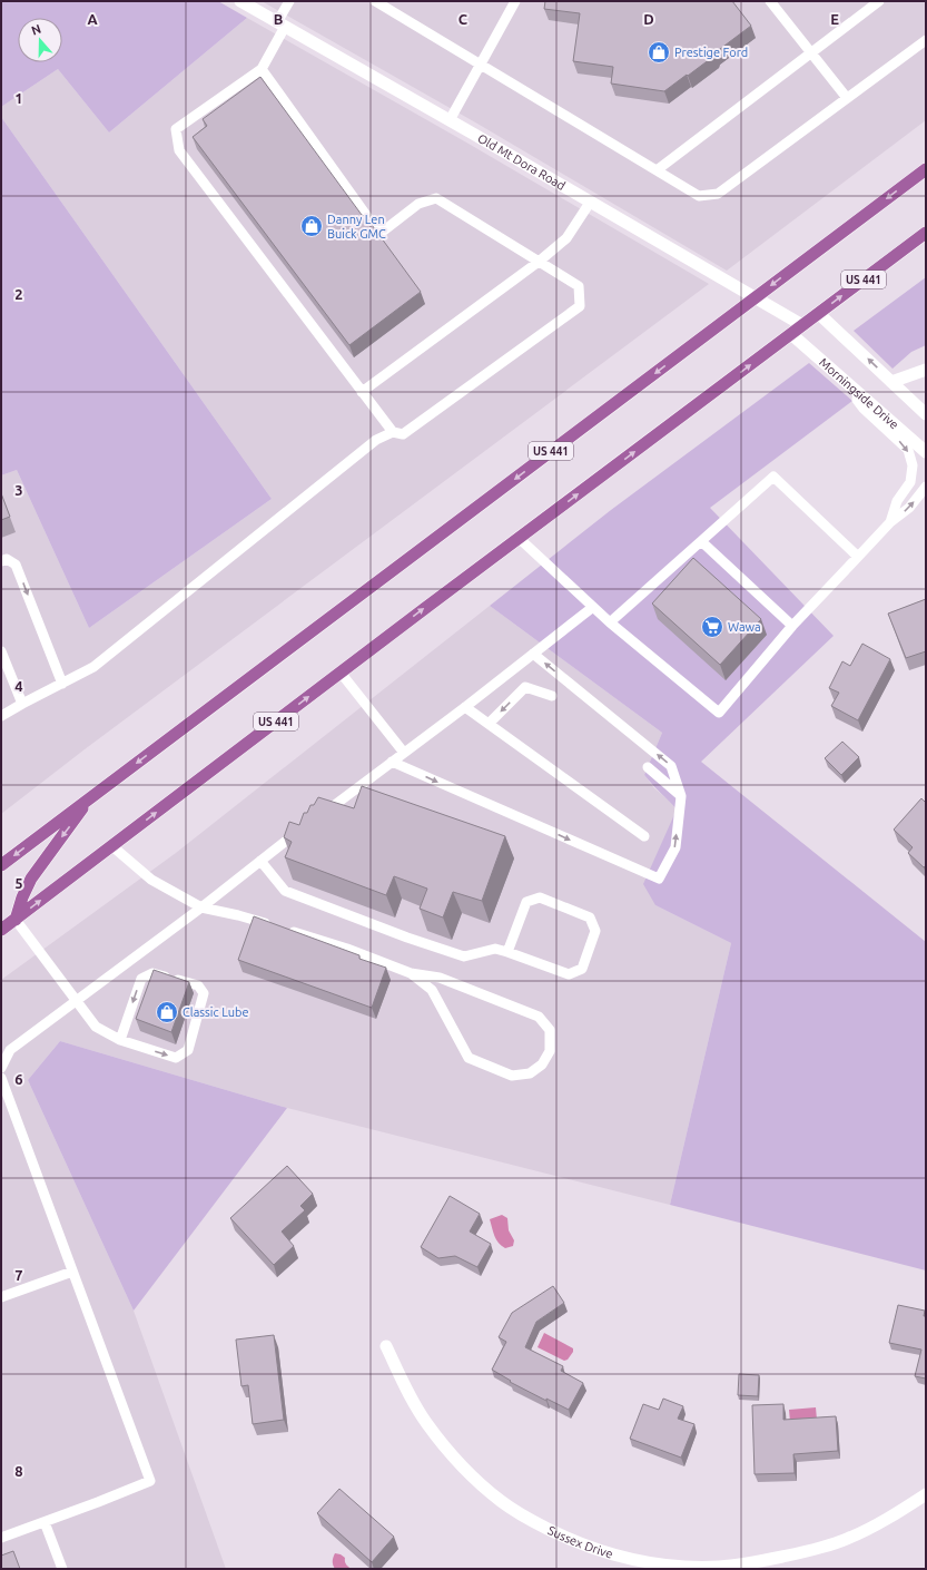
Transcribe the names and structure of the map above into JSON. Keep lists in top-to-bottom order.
{
  "streets": {
    "main road": ["US 441"],
    "street": ["Old Mt Dora Road", "Morningside Drive", "Sussex Drive"]
  },
  "crossings": [
    ["Old Mt Dora Road", "US 441"],
    ["US 441", "Morningside Drive"]
  ],
  "places": {
    "shop": ["Prestige Ford", "Danny Len Buick GMC", "Classic Lube"],
    "supermarket": ["Wawa"]
  },
  "north": "top",
  "grid": {
    "columns": [
      "A",
      "B",
      "C",
      "D",
      "E"
    ],
    "rows": [
      "1",
      "2",
      "3",
      "4",
      "5",
      "6",
      "7",
      "8"
    ]
  }
}
